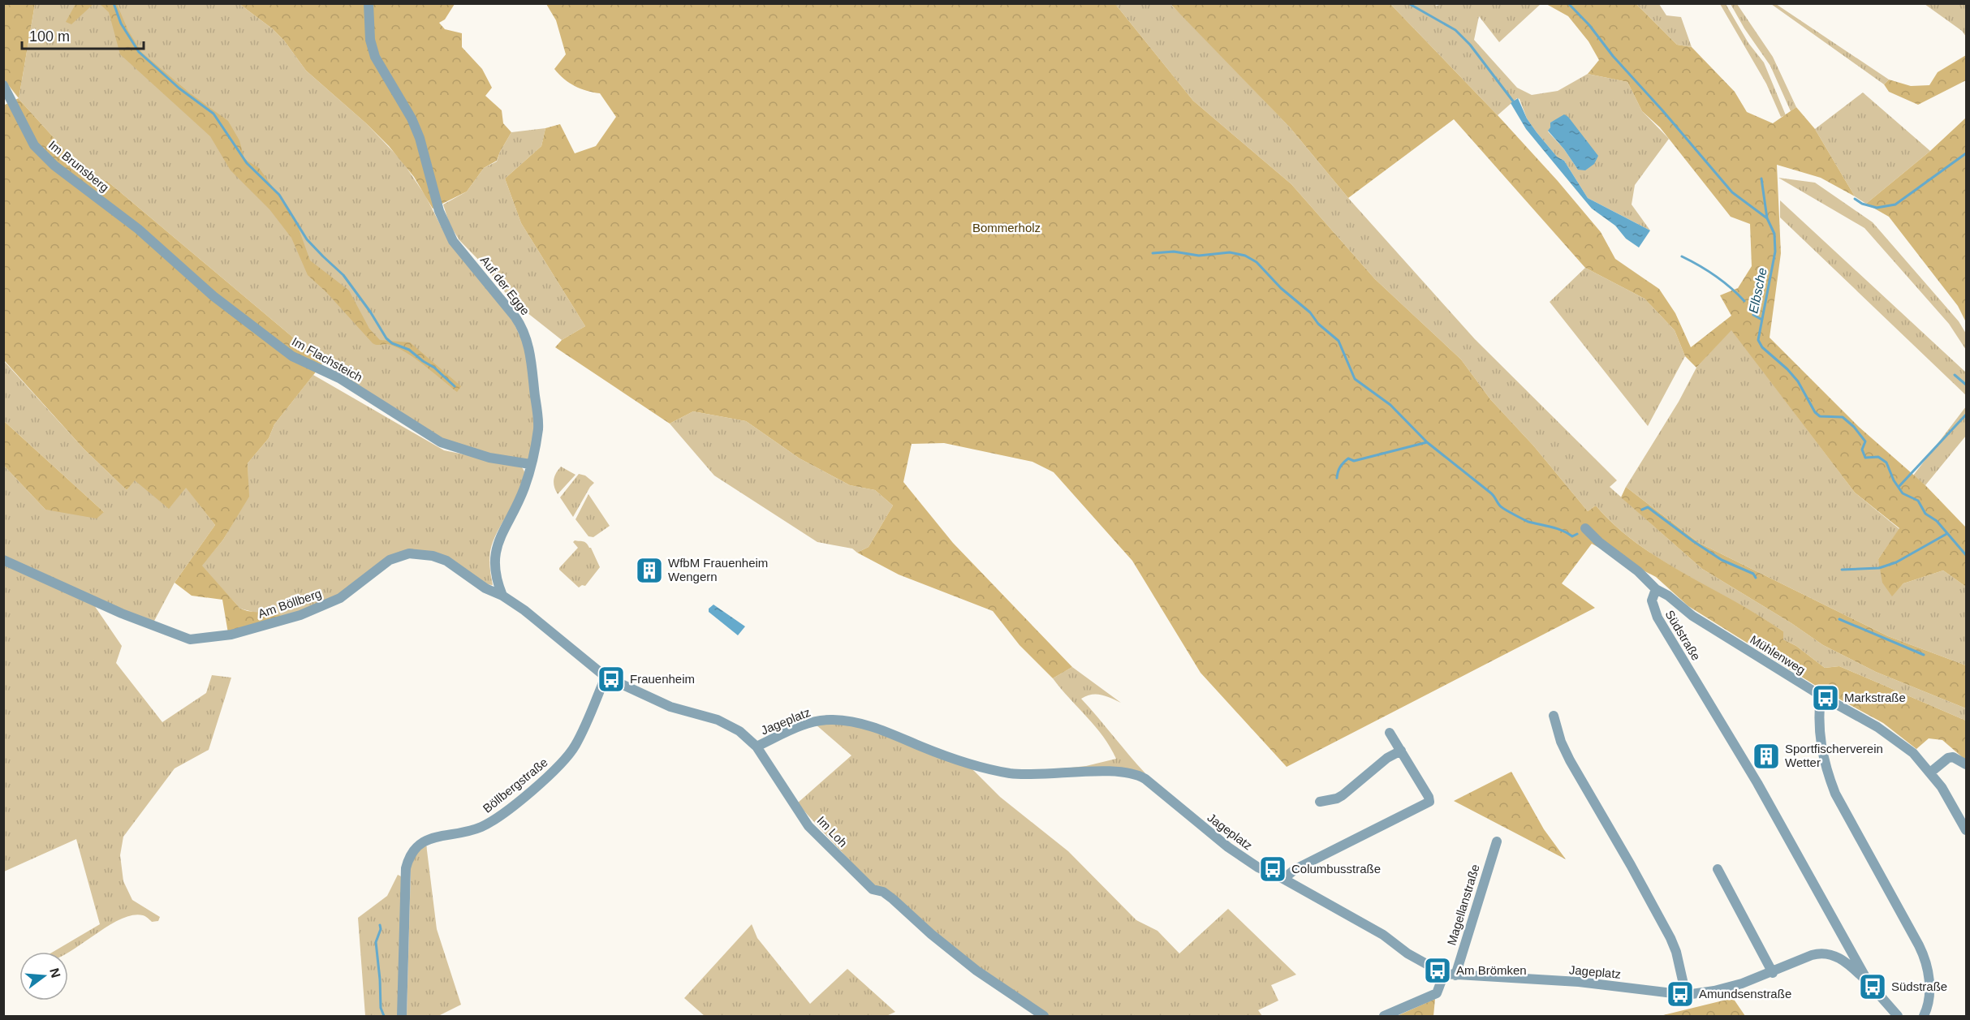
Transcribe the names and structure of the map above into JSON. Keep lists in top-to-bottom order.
{
  "streets": {
    "street": [
      "Im Brunsberg",
      "Auf der Egge",
      "Im Flachsteich",
      "Am Böllberg",
      "Südstraße",
      "Mühlenweg",
      "Jageplatz",
      "Böllbergstraße",
      "Im Loh",
      "Magellanstraße"
    ]
  },
  "crossings": [
    ["Im Brunsberg", "Im Flachsteich"],
    ["Auf der Egge", "Im Flachsteich"],
    ["Auf der Egge", "Am Böllberg"],
    ["Am Böllberg", "Böllbergstraße"],
    ["Am Böllberg", "Im Loh"],
    ["Südstraße", "Mühlenweg"],
    ["Südstraße", "Jageplatz"],
    ["Jageplatz", "Im Loh"],
    ["Jageplatz", "Magellanstraße"],
    ["Böllbergstraße", "Im Loh"]
  ],
  "water": ["Elbsche"],
  "parks": ["Bommerholz"],
  "places": {
    "building": ["WfbM Frauenheim Wengern", "Sportfischerverein Wetter"],
    "bus stop": [
      "Frauenheim",
      "Markstraße",
      "Columbusstraße",
      "Am Brömken",
      "Südstraße",
      "Amundsenstraße"
    ]
  },
  "scale_bar": "100 m",
  "north": "right"
}
